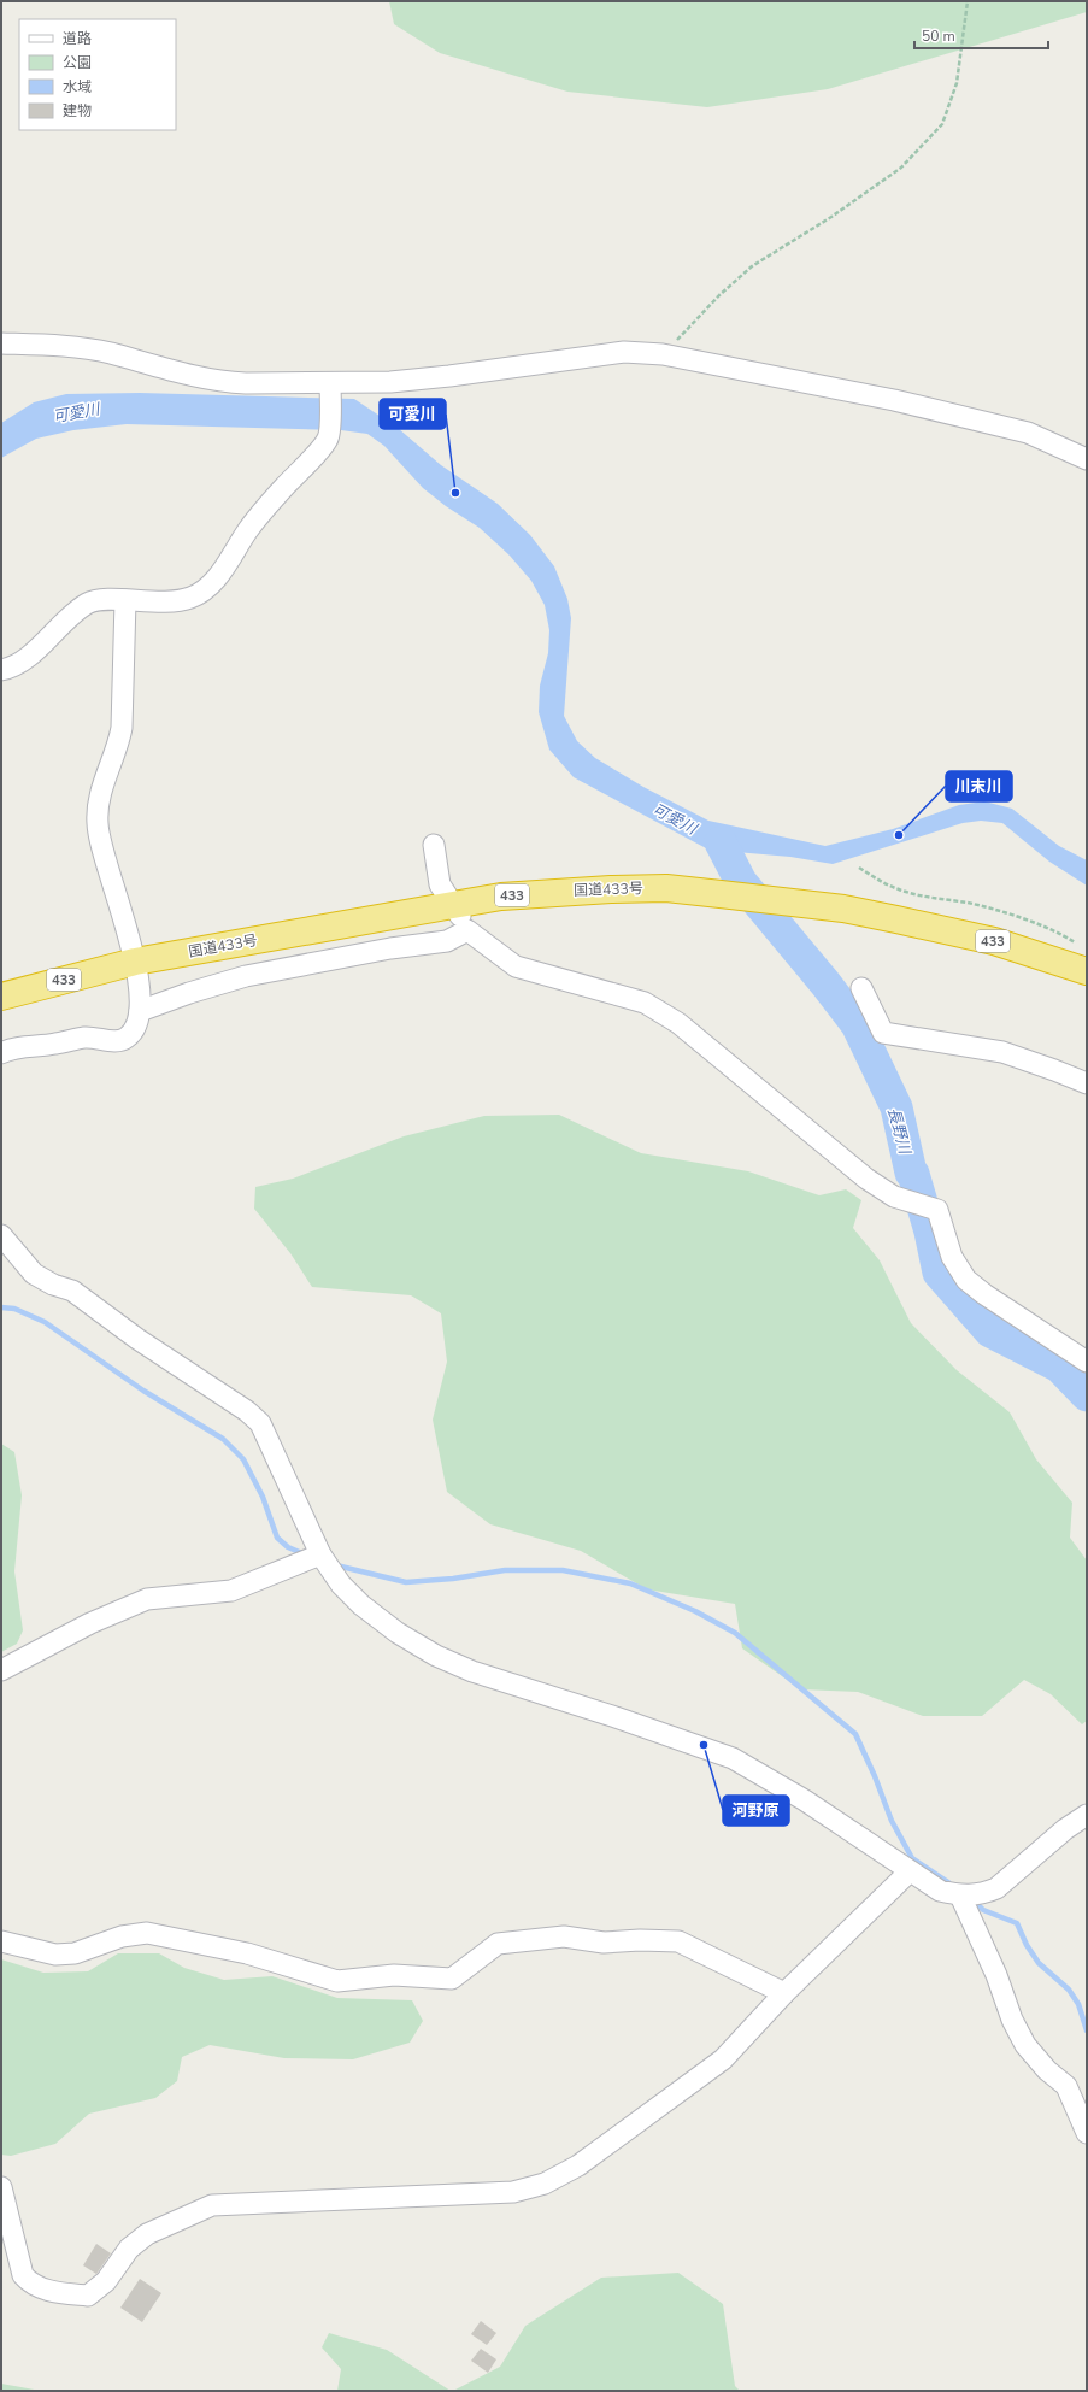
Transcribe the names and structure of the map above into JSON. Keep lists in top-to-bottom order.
{
  "streets": {
    "highway": ["国道433号", "433"]
  },
  "water": ["可愛川", "長野川"],
  "places": ["可愛川", "川末川", "河野原"],
  "legend": [
    "道路",
    "公園",
    "水域",
    "建物"
  ],
  "scale_bar": "50 m"
}
